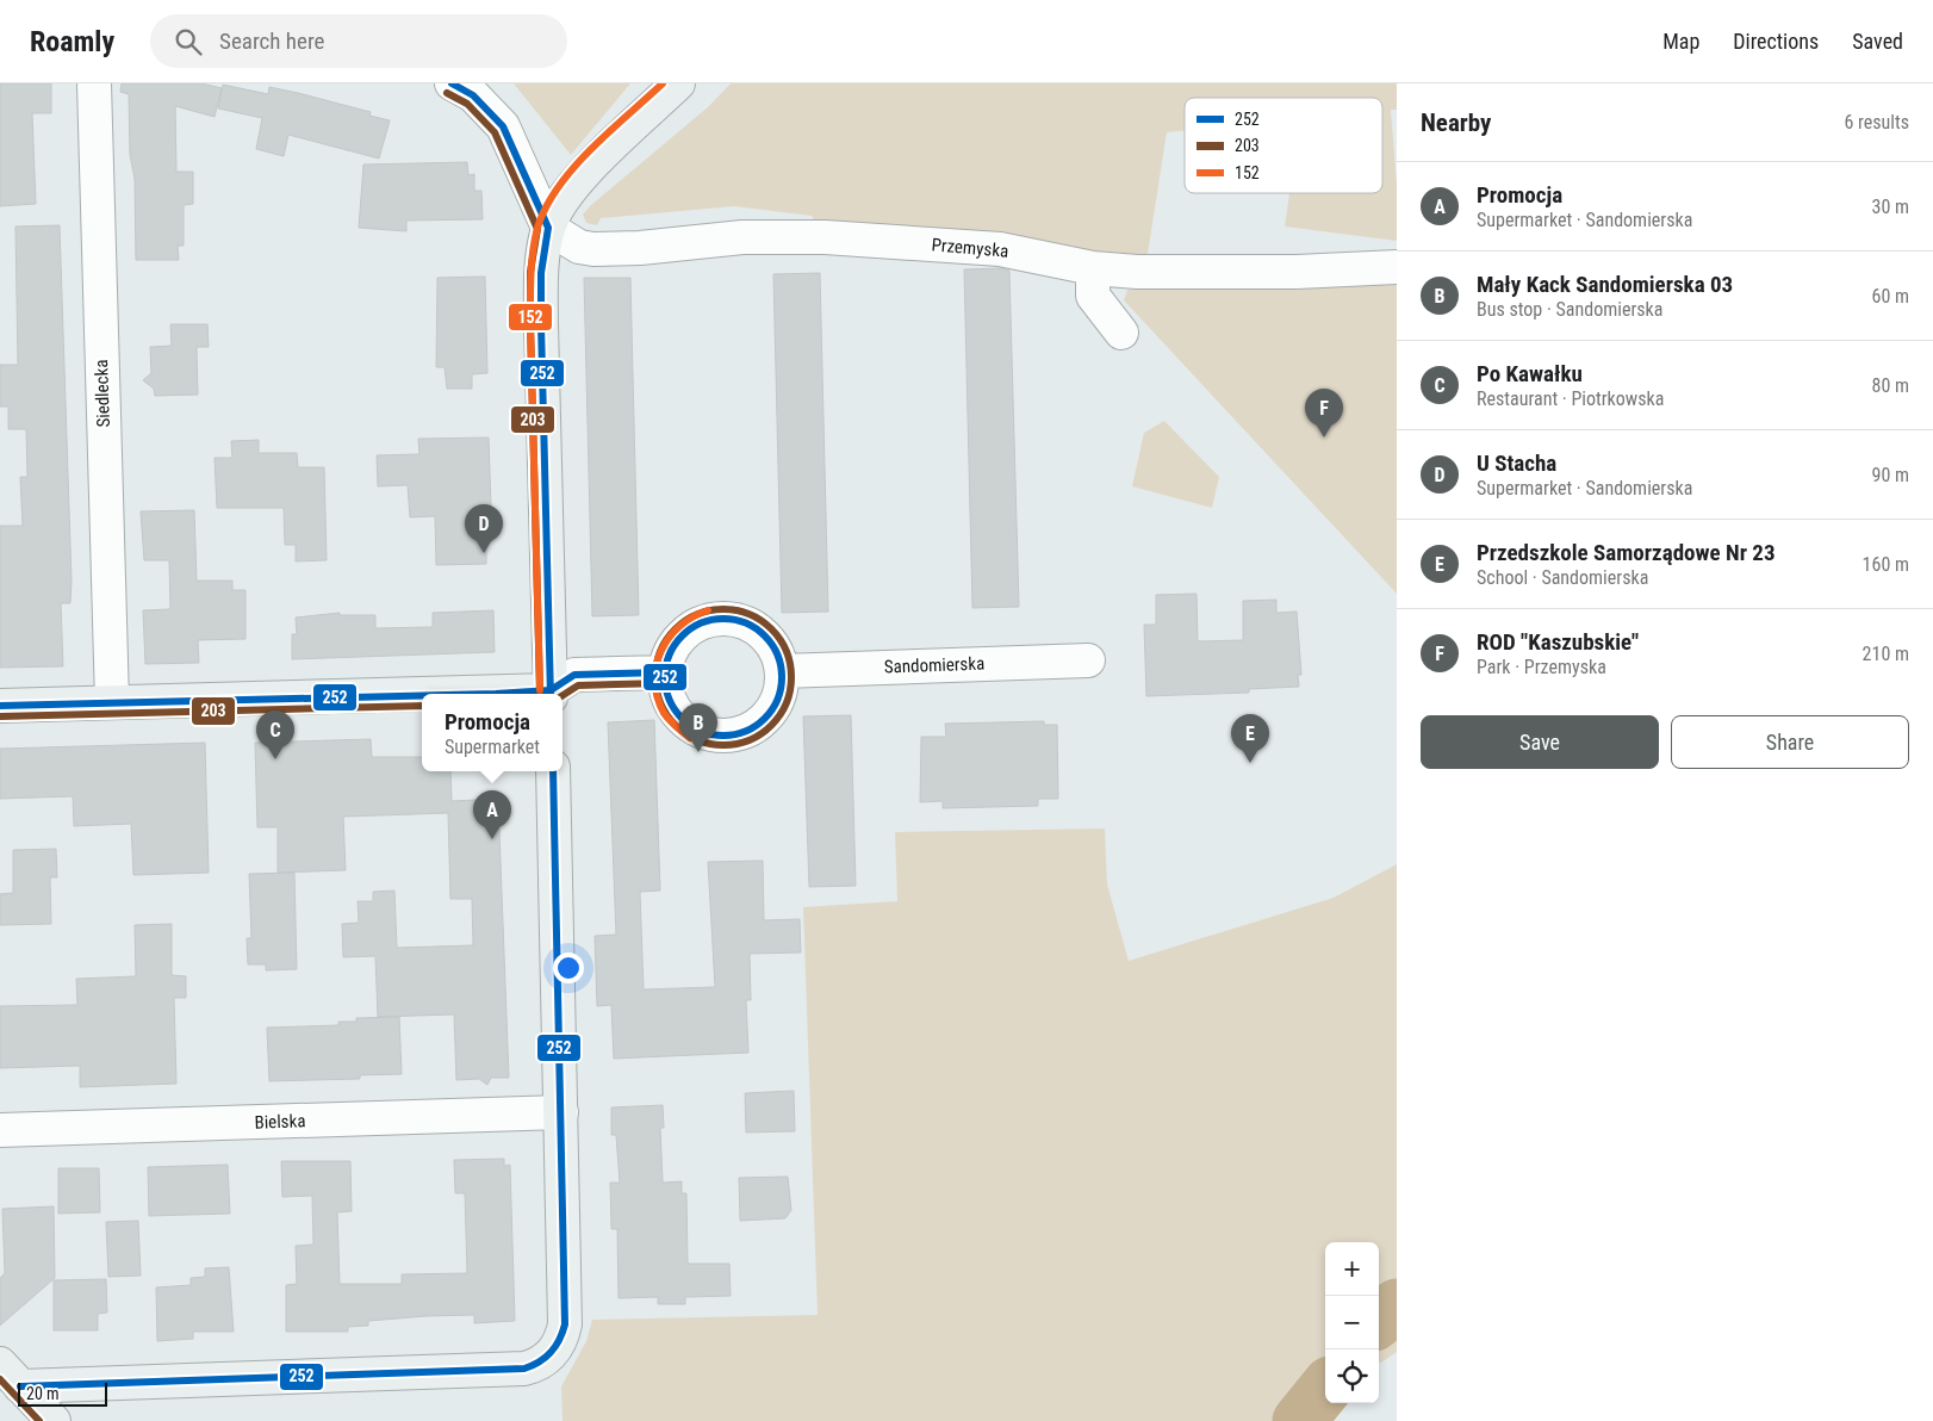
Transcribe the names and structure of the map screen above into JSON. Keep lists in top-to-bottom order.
{
  "streets": {
    "street": [
      "Przemyska",
      "Siedlecka",
      "Sandomierska",
      "Bielska"
    ]
  },
  "lines": ["transit line 252", "transit line 152", "transit line 203"],
  "legend": ["252", "203", "152"],
  "scale_bar": "20 m",
  "page": {
    "header": "Roamly",
    "search": "Search here",
    "nav": ["Map", "Directions", "Saved"],
    "heading": ["Nearby", "6 results"],
    "list": [
      {
        "mark": "A",
        "name": "Promocja",
        "note": "Supermarket · Sandomierska",
        "value": "30 m"
      },
      {
        "mark": "B",
        "name": "Mały Kack Sandomierska 03",
        "note": "Bus stop · Sandomierska",
        "value": "60 m"
      },
      {
        "mark": "C",
        "name": "Po Kawałku",
        "note": "Restaurant · Piotrkowska",
        "value": "80 m"
      },
      {
        "mark": "D",
        "name": "U Stacha",
        "note": "Supermarket · Sandomierska",
        "value": "90 m"
      },
      {
        "mark": "E",
        "name": "Przedszkole Samorządowe Nr 23",
        "note": "School · Sandomierska",
        "value": "160 m"
      },
      {
        "mark": "F",
        "name": "ROD \"Kaszubskie\"",
        "note": "Park · Przemyska",
        "value": "210 m"
      }
    ],
    "pins": [
      "F",
      "D",
      "B",
      "C",
      "E",
      "A"
    ],
    "popup": ["Promocja", "Supermarket"],
    "buttons": ["Save", "Share"],
    "map_buttons": ["+", "−"],
    "scale": "20 m"
  }
}
